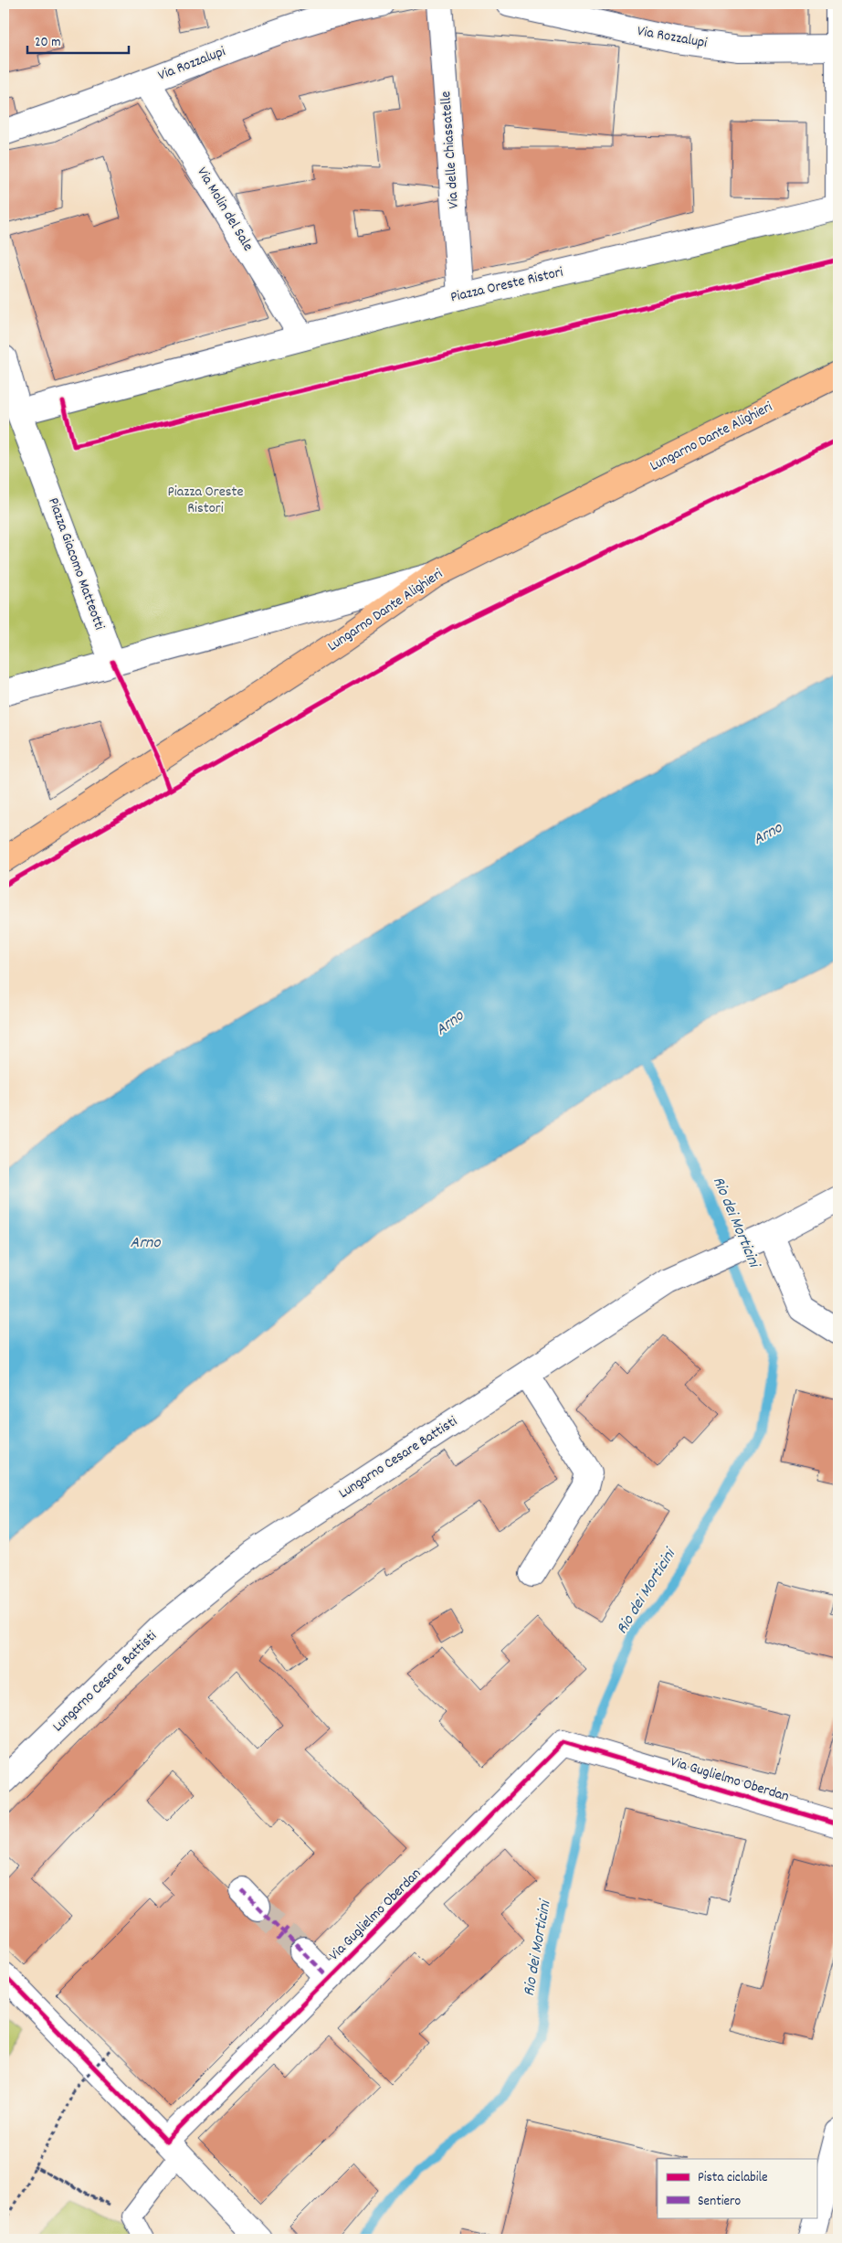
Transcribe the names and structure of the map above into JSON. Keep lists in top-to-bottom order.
{
  "streets": {
    "main road": ["Lungarno Dante Alighieri"],
    "street": [
      "Via Rozzalupi",
      "Via delle Chiassatelle",
      "Via Molin del Sale",
      "Piazza Oreste Ristori",
      "Piazza Giacomo Matteotti",
      "Lungarno Cesare Battisti",
      "Via Guglielmo Oberdan"
    ]
  },
  "crossings": [
    ["Via Rozzalupi", "Via Molin del Sale"],
    ["Via delle Chiassatelle", "Piazza Oreste Ristori"],
    ["Via Molin del Sale", "Piazza Oreste Ristori"],
    ["Piazza Oreste Ristori", "Piazza Giacomo Matteotti"]
  ],
  "water": ["Arno", "Rio dei Morticini"],
  "parks": ["Piazza Oreste Ristori"],
  "legend": ["Pista ciclabile", "Sentiero"],
  "scale_bar": "20 m"
}
